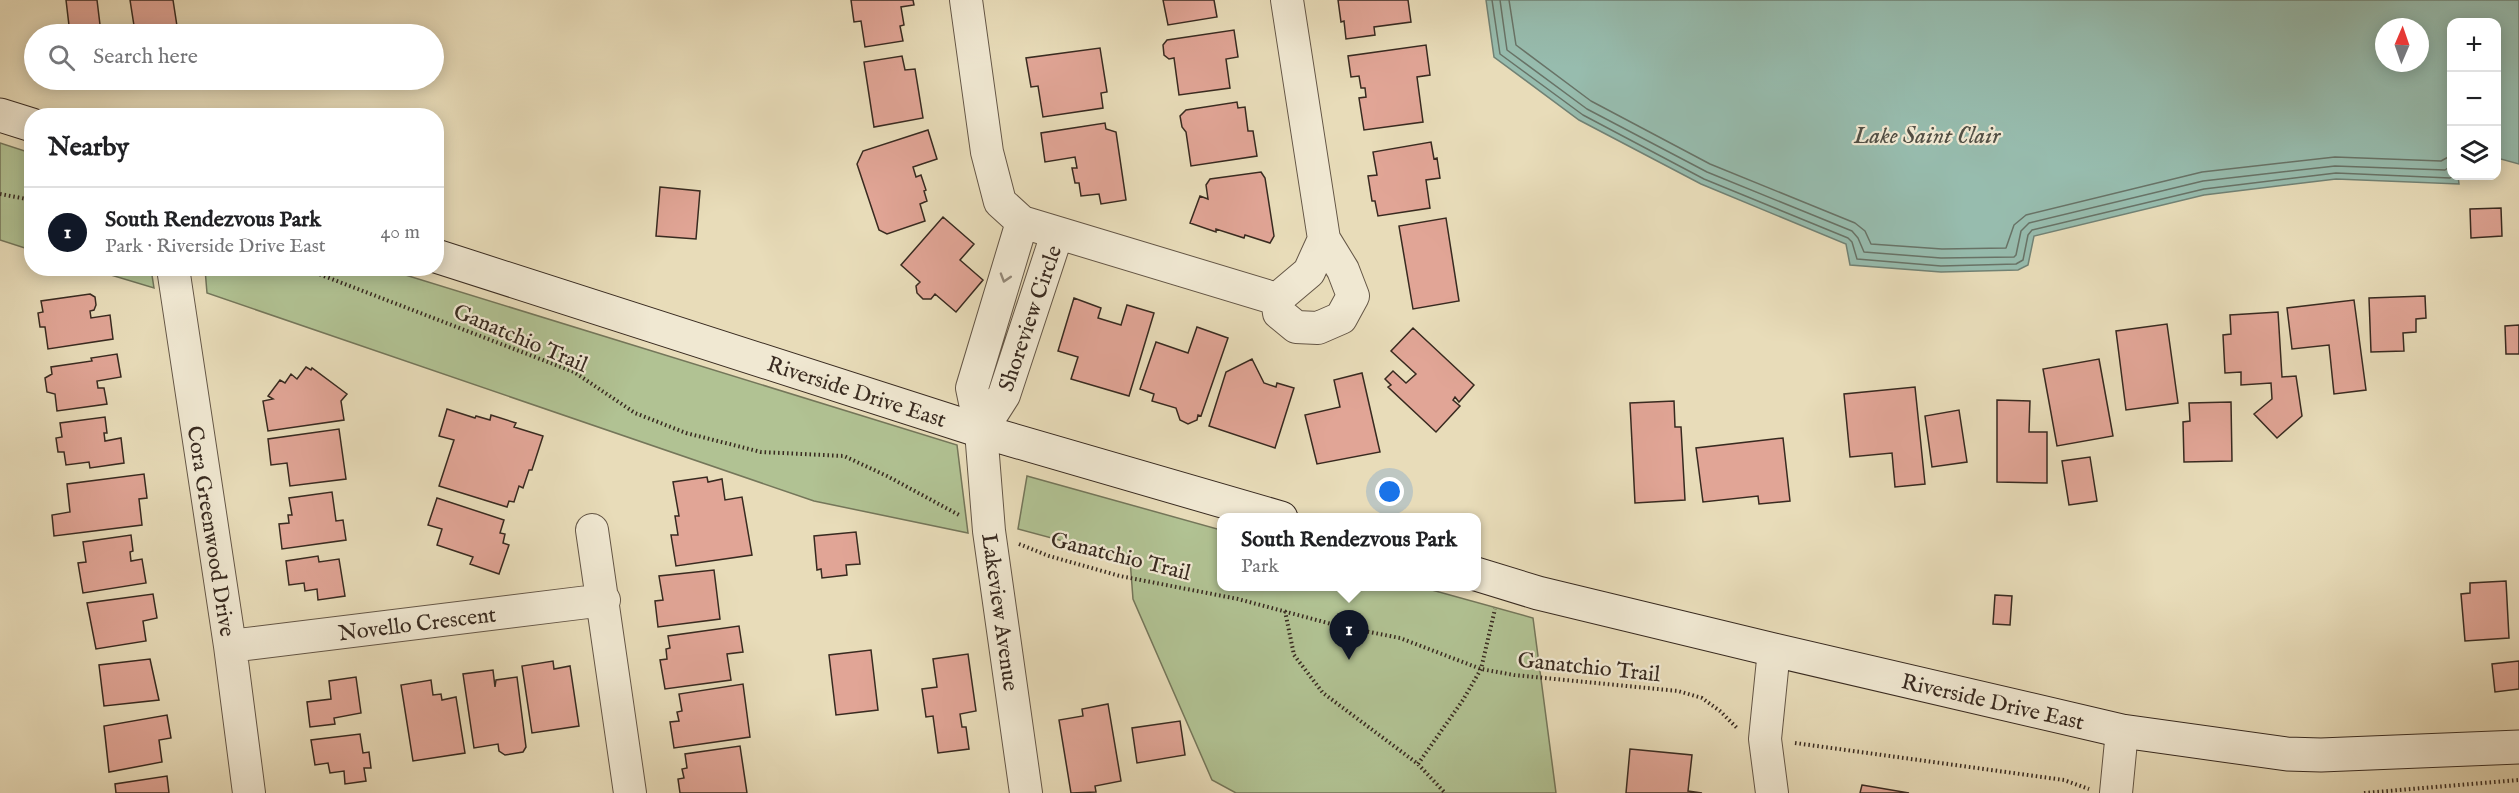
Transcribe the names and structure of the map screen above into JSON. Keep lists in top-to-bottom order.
{
  "streets": {
    "main road": ["Riverside Drive East"],
    "street": [
      "Shoreview Circle",
      "Cora Greenwood Drive",
      "Lakeview Avenue",
      "Novello Crescent"
    ],
    "path": ["Ganatchio Trail"]
  },
  "crossings": [
    ["Shoreview Circle", "Riverside Drive East"],
    ["Shoreview Circle", "Lakeview Avenue"],
    ["Ganatchio Trail", "Lakeview Avenue"],
    ["Riverside Drive East", "Lakeview Avenue"],
    ["Cora Greenwood Drive", "Novello Crescent"]
  ],
  "water": ["Lake Saint Clair"],
  "north": "top",
  "page": {
    "map_buttons": ["+", "−"],
    "search": "Search here",
    "heading": "Nearby",
    "list": [
      {
        "mark": "1",
        "name": "South Rendezvous Park",
        "note": "Park · Riverside Drive East",
        "value": "40 m"
      }
    ],
    "popup": ["South Rendezvous Park", "Park"],
    "pins": "1"
  }
}
